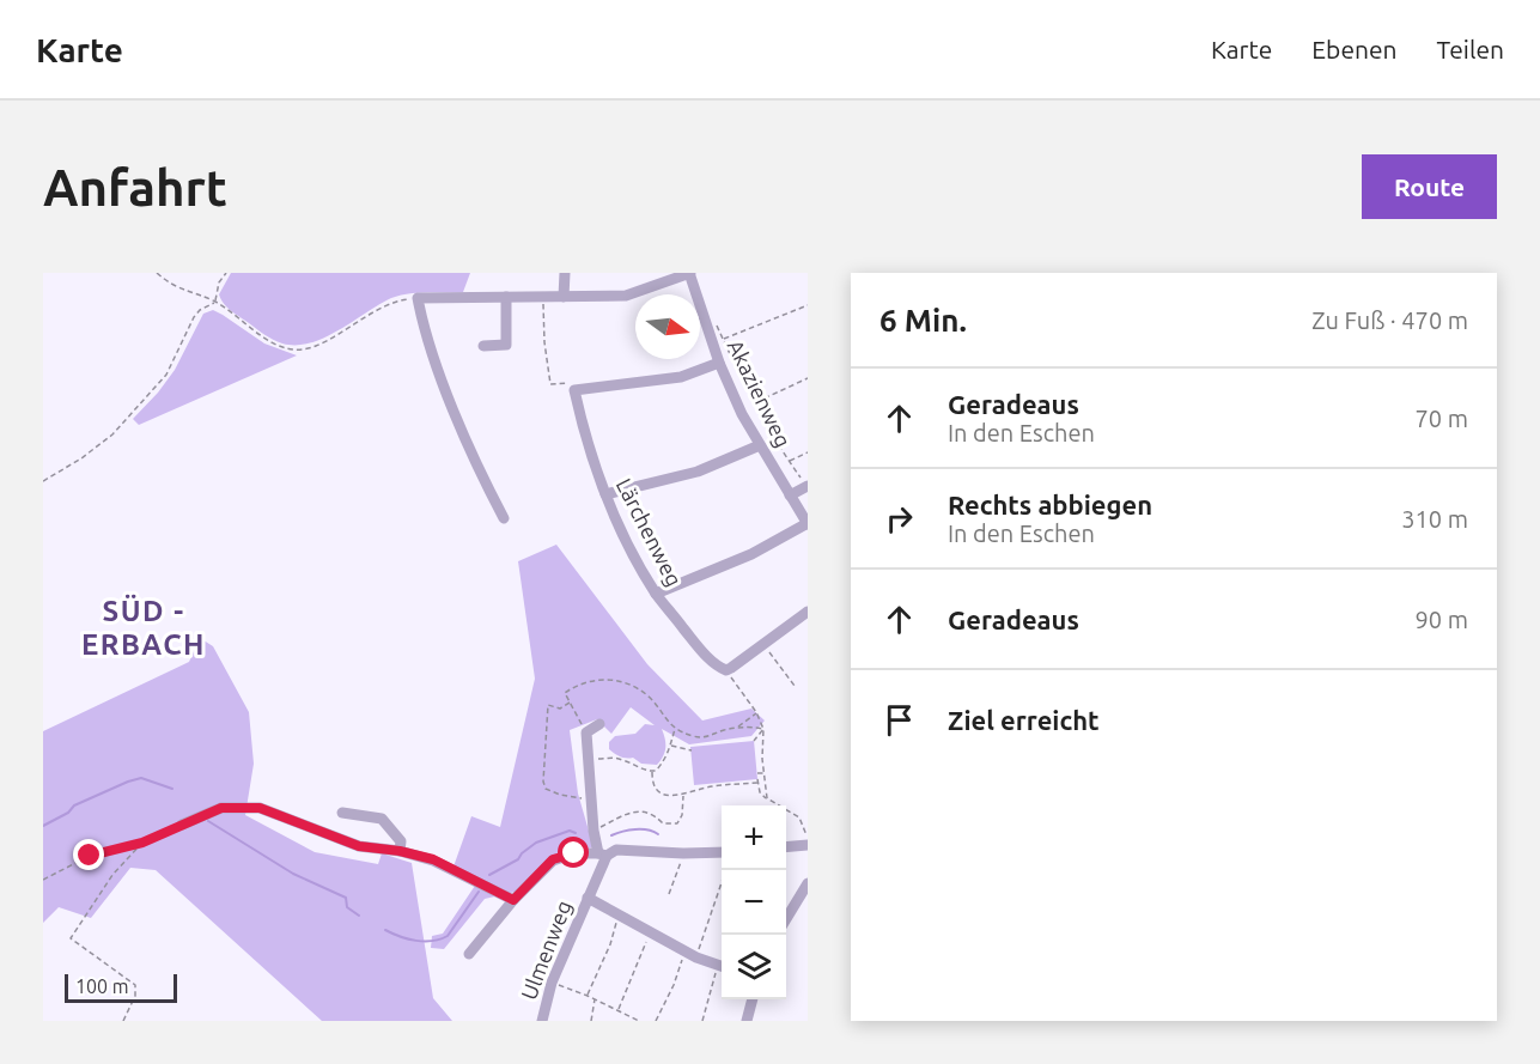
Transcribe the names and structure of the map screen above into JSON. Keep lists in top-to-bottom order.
{
  "streets": {
    "street": ["Akazienweg", "Lärchenweg", "Ulmenweg"]
  },
  "districts": ["SÜD - ERBACH"],
  "scale_bar": "100 m",
  "north": "right",
  "page": {
    "header": "Karte",
    "nav": ["Karte", "Ebenen", "Teilen"],
    "buttons": "Route",
    "title": "Anfahrt",
    "heading": ["6 Min.", "Zu Fuß · 470 m"],
    "list": [
      ["Geradeaus", "In den Eschen", "70 m"],
      ["Rechts abbiegen", "In den Eschen", "310 m"],
      ["Geradeaus", "90 m"],
      "Ziel erreicht"
    ],
    "map_buttons": ["+", "−"],
    "scale": "100 m"
  }
}
